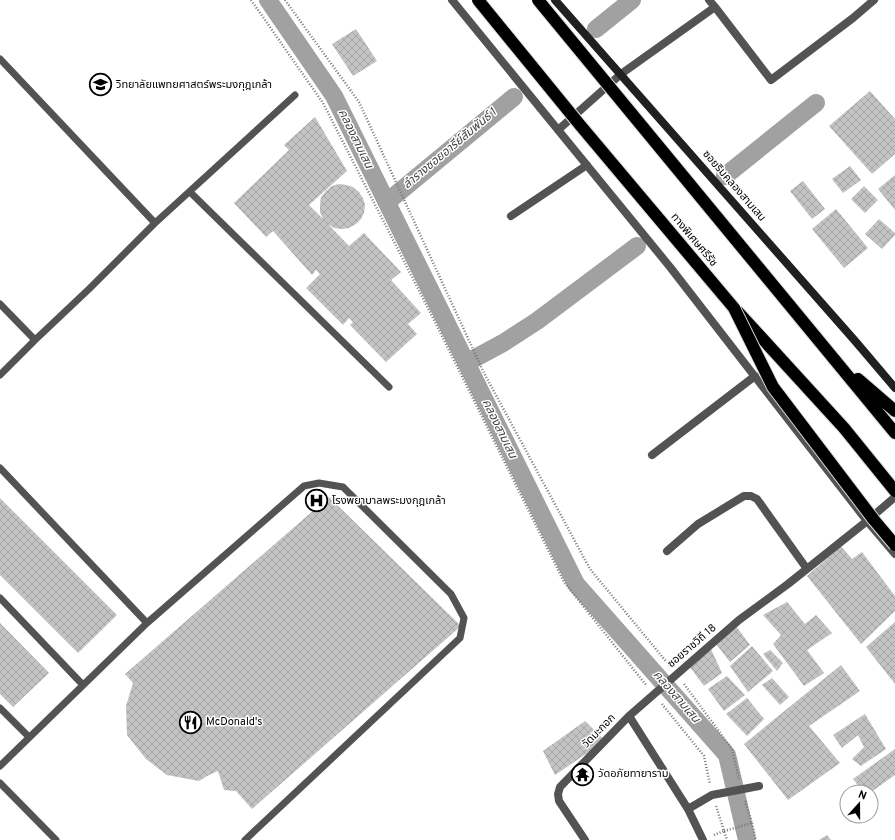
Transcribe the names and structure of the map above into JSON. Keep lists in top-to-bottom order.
{
  "streets": {
    "highway": ["ทางพิเศษศรีรัช"],
    "street": ["ซอยริมคลองสามเสน", "ซอยราชวิถี 18", "วัดมะกอก"]
  },
  "crossings": [
    ["ซอยราชวิถี 18", "วัดมะกอก"]
  ],
  "water": ["คลองสามเสน", "ลำรางซอยอารีย์สัมพันธ์ 1"],
  "places": {
    "school or university": ["วิทยาลัยแพทยศาสตร์พระมงกุฎเกล้า"],
    "hospital": ["โรงพยาบาลพระมงกุฎเกล้า"],
    "restaurant": ["McDonald's"],
    "temple": ["วัดอภัยทายาราม"]
  },
  "north": "top"
}
